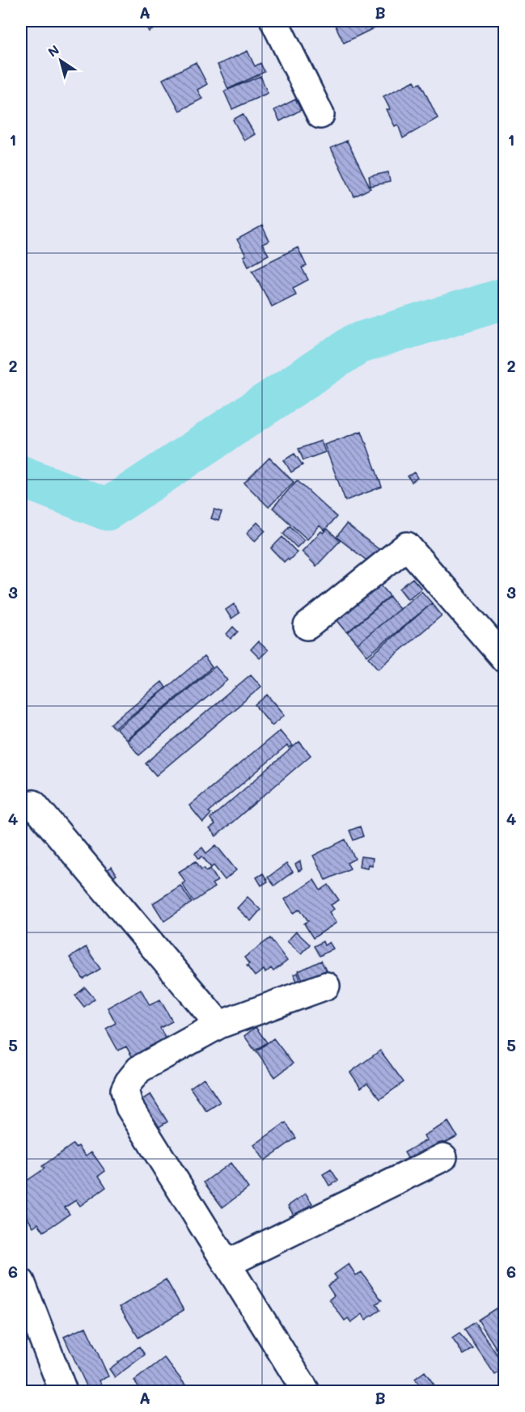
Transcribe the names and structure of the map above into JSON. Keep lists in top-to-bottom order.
{
  "north": "top left",
  "grid": {
    "columns": ["A", "B"],
    "rows": [
      "1",
      "2",
      "3",
      "4",
      "5",
      "6"
    ]
  }
}
